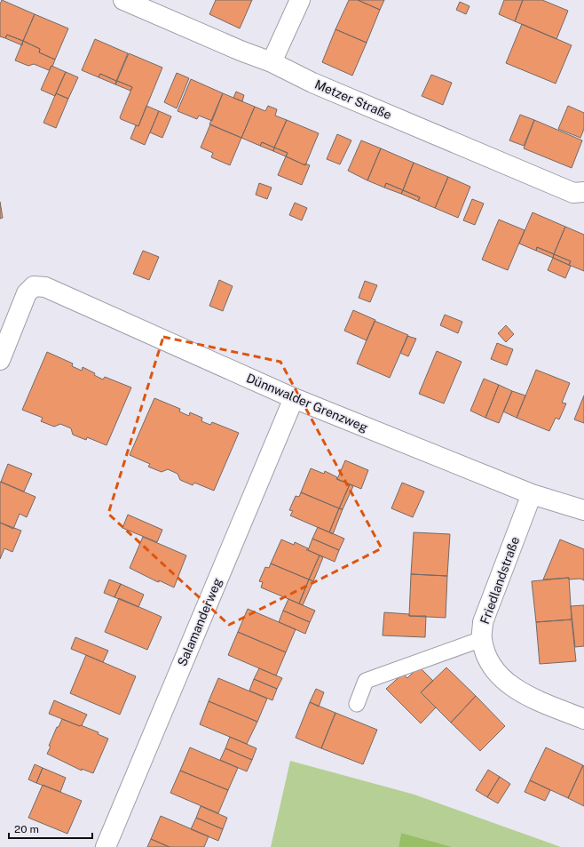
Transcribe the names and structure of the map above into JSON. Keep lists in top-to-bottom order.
{
  "streets": {
    "street": [
      "Metzer Straße",
      "Dünnwalder Grenzweg",
      "Friedlandstraße",
      "Salamanderweg"
    ]
  },
  "crossings": [
    ["Dünnwalder Grenzweg", "Friedlandstraße"],
    ["Dünnwalder Grenzweg", "Salamanderweg"]
  ],
  "scale_bar": "20 m"
}
